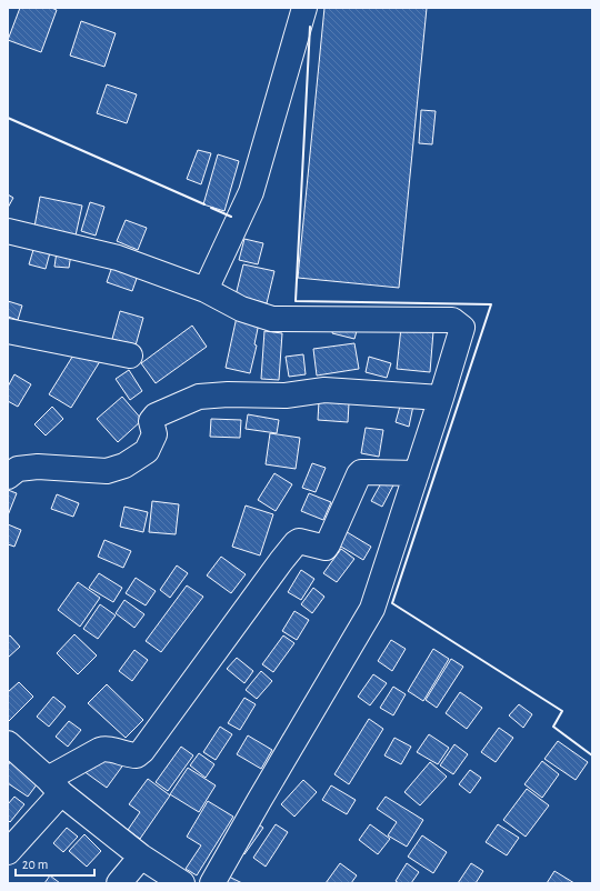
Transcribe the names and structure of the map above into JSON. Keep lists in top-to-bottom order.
{
  "scale_bar": "20 m"
}
